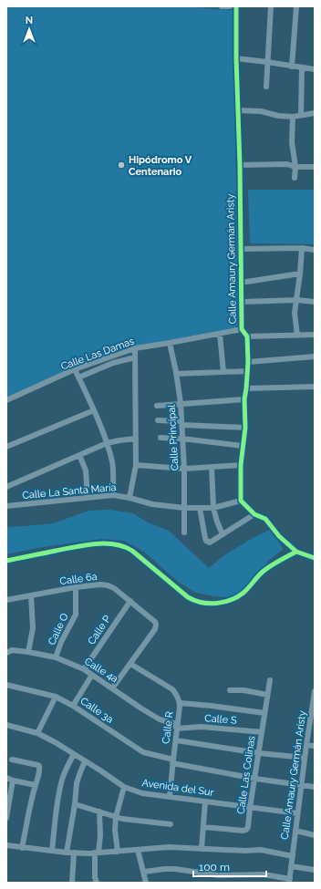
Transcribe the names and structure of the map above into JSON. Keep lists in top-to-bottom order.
{
  "streets": {
    "street": [
      "Calle Amaury Germán Aristy",
      "Calle Las Damas",
      "Calle Principal",
      "Calle La Santa María",
      "Calle 6a",
      "Calle O",
      "Calle P",
      "Calle 4a",
      "Calle 3a",
      "Calle S",
      "Calle R",
      "Calle Las Colinas",
      "Avenida del Sur"
    ]
  },
  "crossings": [
    ["Calle Amaury Germán Aristy", "Calle Las Damas"],
    ["Calle Amaury Germán Aristy", "Calle La Santa María"],
    ["Calle Amaury Germán Aristy", "Calle 3a"],
    ["Calle Amaury Germán Aristy", "Avenida del Sur"],
    ["Calle Las Damas", "Calle Principal"],
    ["Calle Principal", "Calle La Santa María"],
    ["Calle 6a", "Calle O"],
    ["Calle 6a", "Calle P"],
    ["Calle 6a", "Calle R"],
    ["Calle O", "Calle 4a"],
    ["Calle P", "Calle 4a"],
    ["Calle 4a", "Calle S"],
    ["Calle 4a", "Calle R"],
    ["Calle 3a", "Calle R"],
    ["Calle 3a", "Calle Las Colinas"],
    ["Calle S", "Calle R"],
    ["Calle S", "Calle Las Colinas"],
    ["Calle R", "Avenida del Sur"],
    ["Calle Las Colinas", "Avenida del Sur"]
  ],
  "places": ["Hipódromo V Centenario"],
  "scale_bar": "100 m",
  "north": "top"
}
